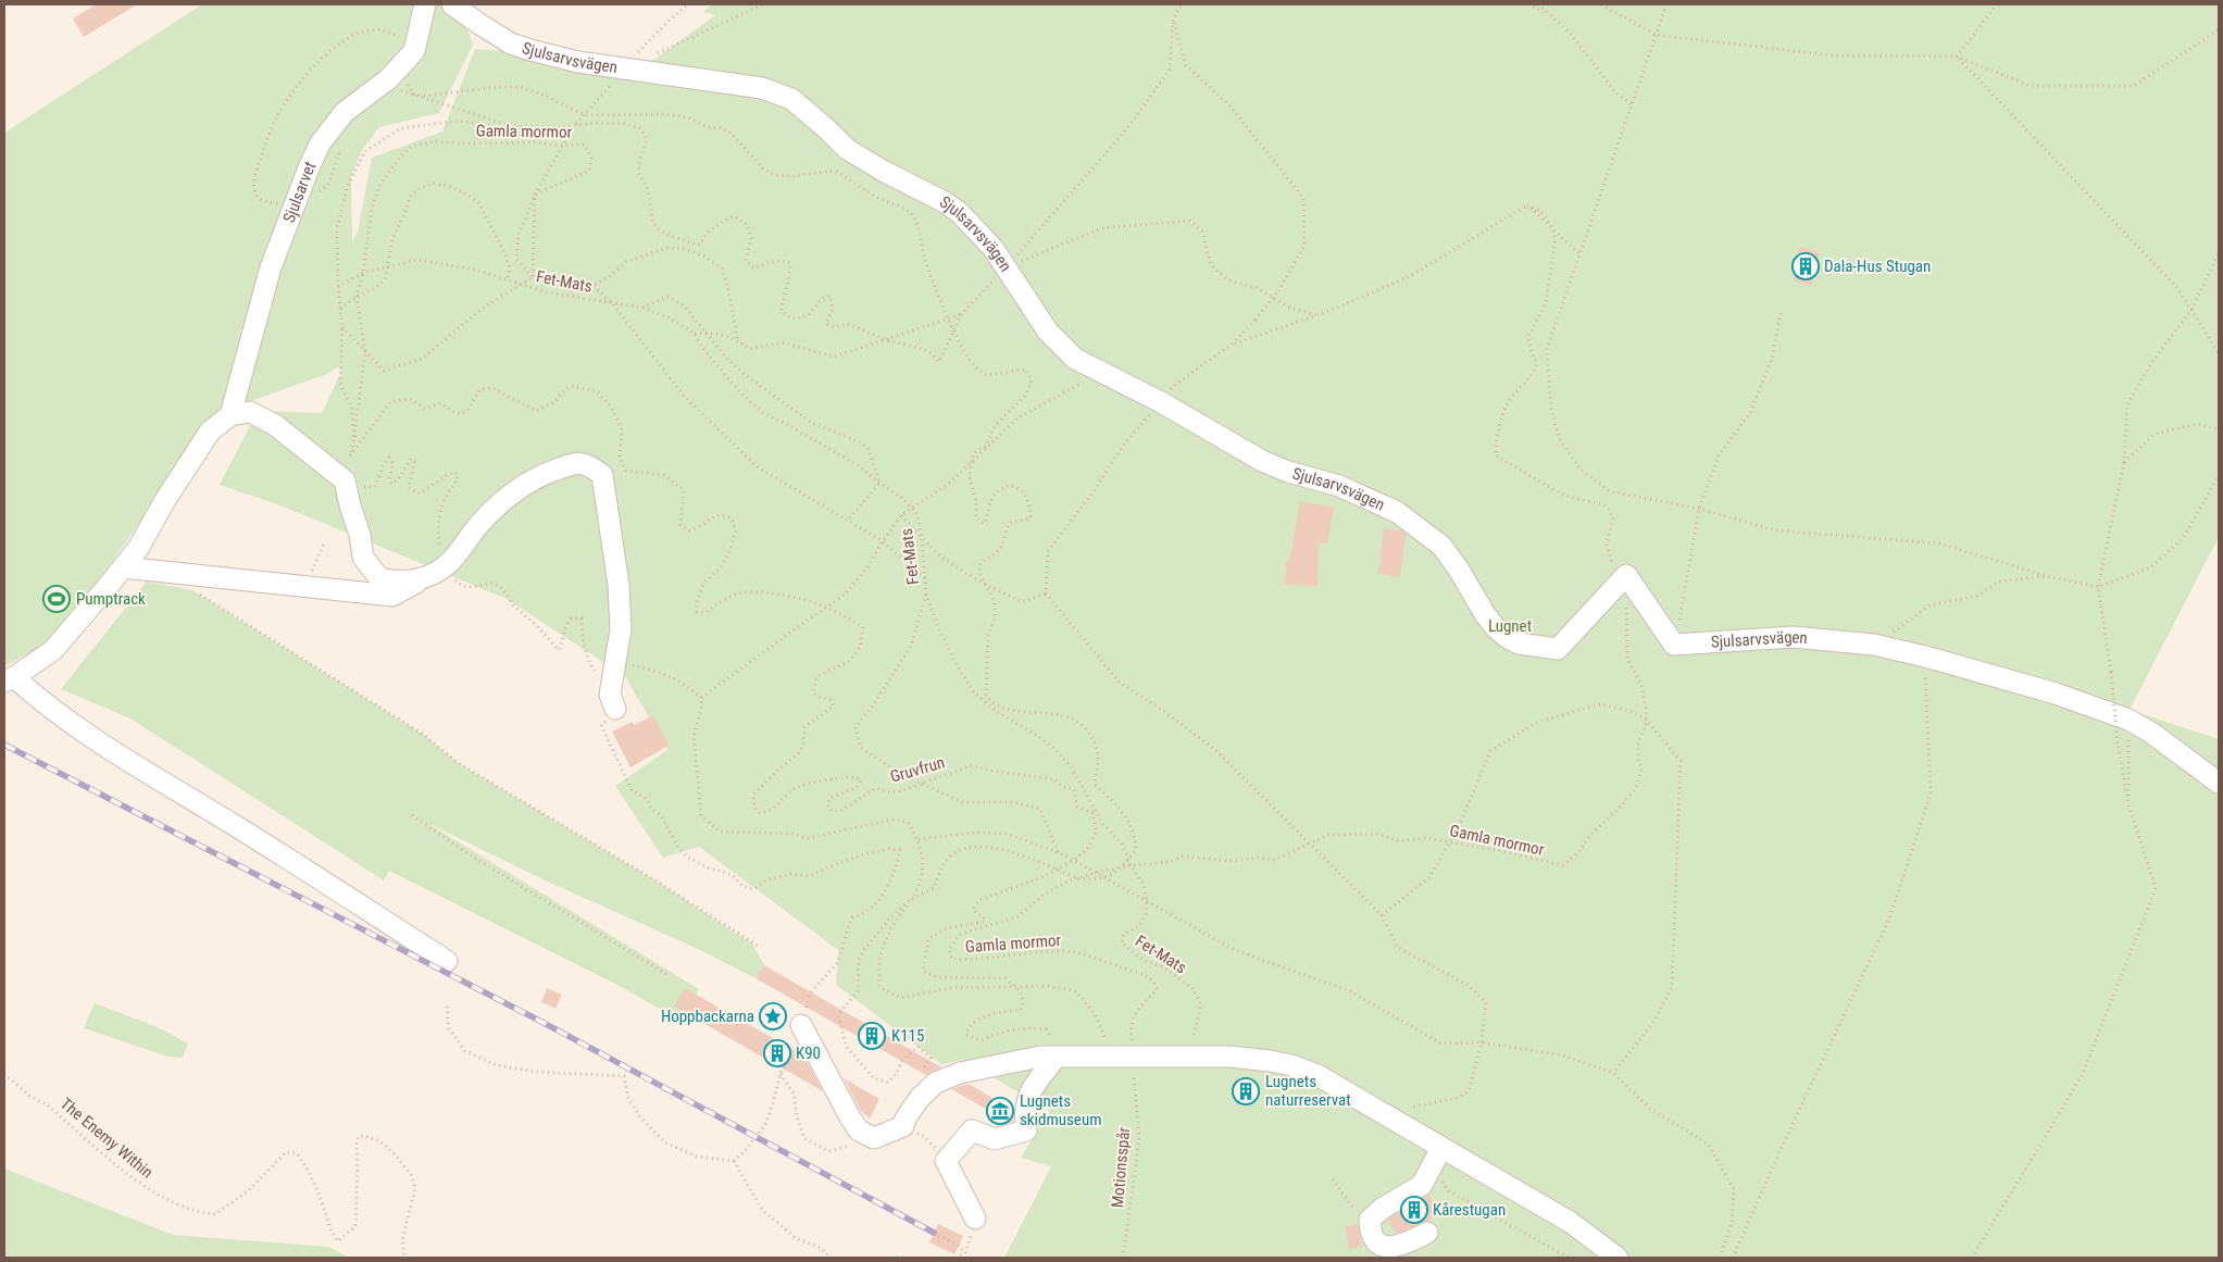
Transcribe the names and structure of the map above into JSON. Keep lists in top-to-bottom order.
{
  "streets": {
    "street": ["Sjulsarvsvägen", "Sjulsarvet"],
    "path": [
      "Gamla mormor",
      "Fet-Mats",
      "Gruvfrun",
      "The Enemy Within",
      "Motionsspår"
    ]
  },
  "crossings": [
    ["Gamla mormor", "Fet-Mats"],
    ["Gamla mormor", "Motionsspår"]
  ],
  "parks": ["Lugnet"],
  "places": {
    "building": [
      "Dala-Hus Stugan",
      "K115",
      "K90",
      "Lugnets naturreservat",
      "Kårestugan"
    ],
    "sports": ["Pumptrack"],
    "place": ["Hoppbackarna"],
    "museum": ["Lugnets skidmuseum"]
  }
}
